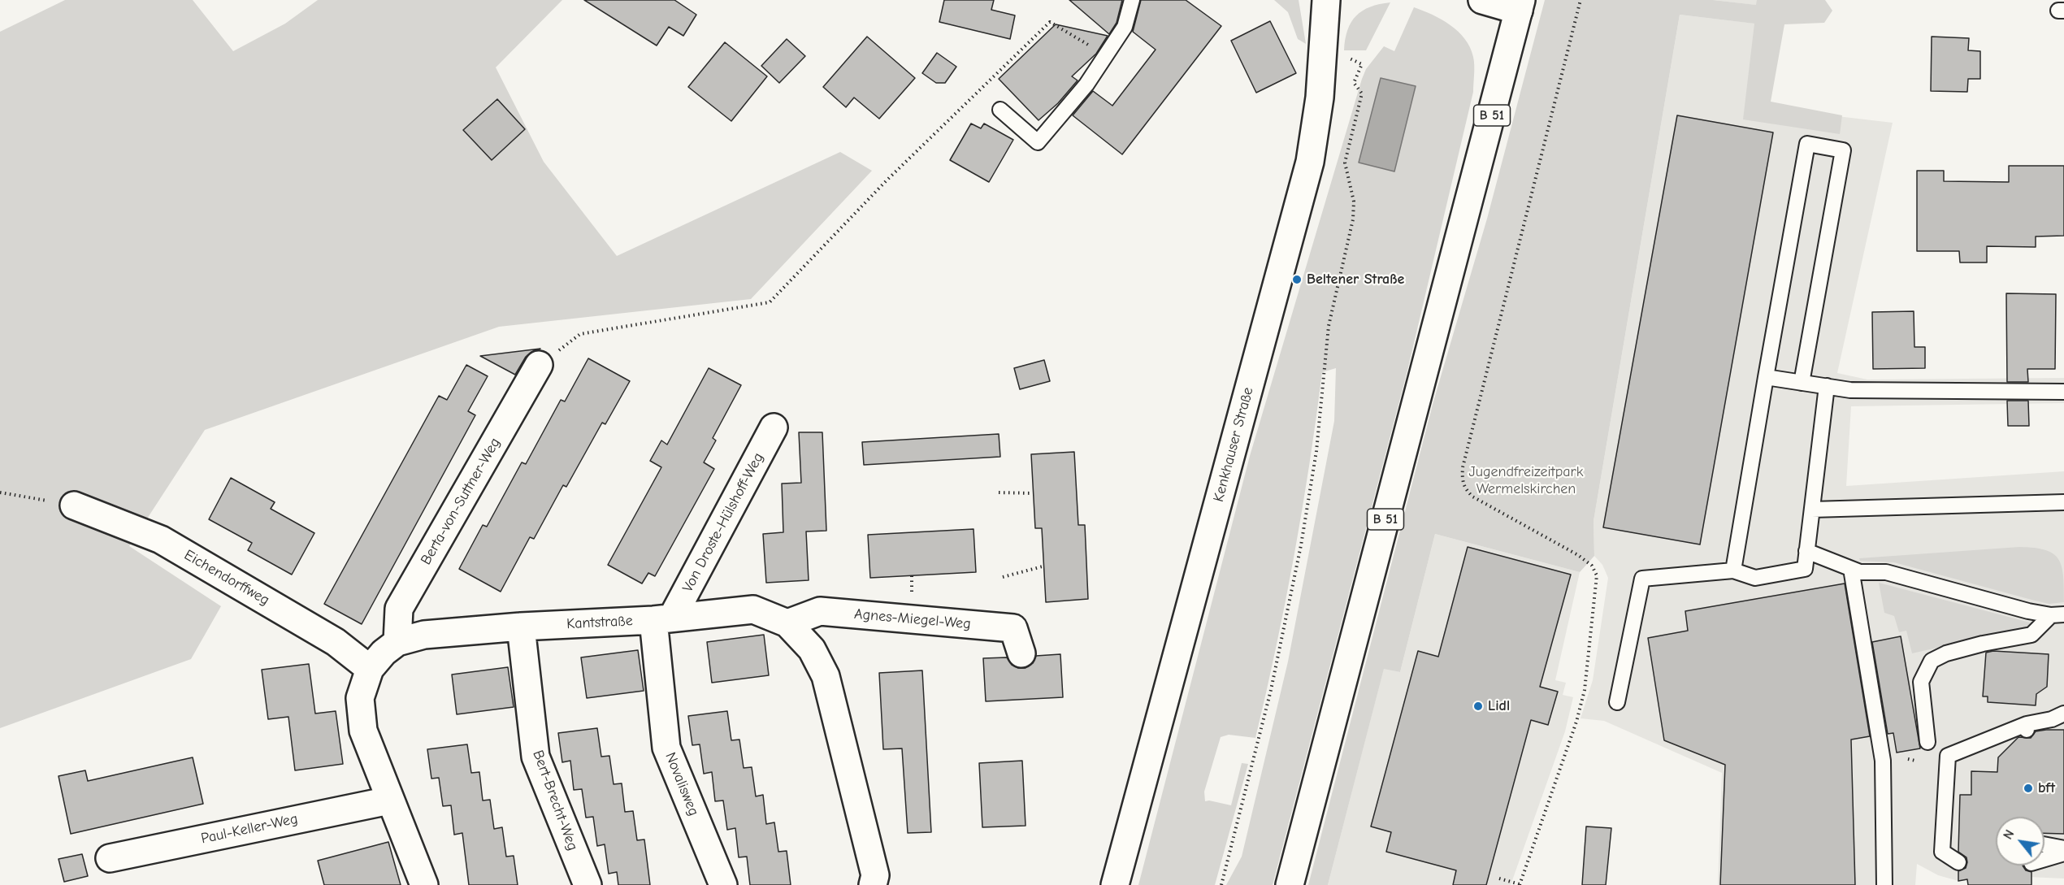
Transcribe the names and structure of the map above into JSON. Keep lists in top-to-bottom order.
{
  "streets": {
    "street": [
      "B 51",
      "Kenkhauser Straße",
      "Berta-von-Suttner-Weg",
      "Von Droste-Hülshoff-Weg",
      "Eichendorffweg",
      "Agnes-Miegel-Weg",
      "Kantstraße",
      "Novalisweg",
      "Bert-Brecht-Weg",
      "Paul-Keller-Weg"
    ]
  },
  "crossings": [
    ["Berta-von-Suttner-Weg", "Kantstraße"],
    ["Von Droste-Hülshoff-Weg", "Kantstraße"],
    ["Von Droste-Hülshoff-Weg", "Novalisweg"],
    ["Eichendorffweg", "Kantstraße"],
    ["Agnes-Miegel-Weg", "Kantstraße"],
    ["Kantstraße", "Novalisweg"],
    ["Kantstraße", "Bert-Brecht-Weg"],
    ["Kantstraße", "Paul-Keller-Weg"]
  ],
  "parks": ["Jugendfreizeitpark Wermelskirchen"],
  "places": ["Beltener Straße", "Lidl", "bft"],
  "north": "top left"
}
